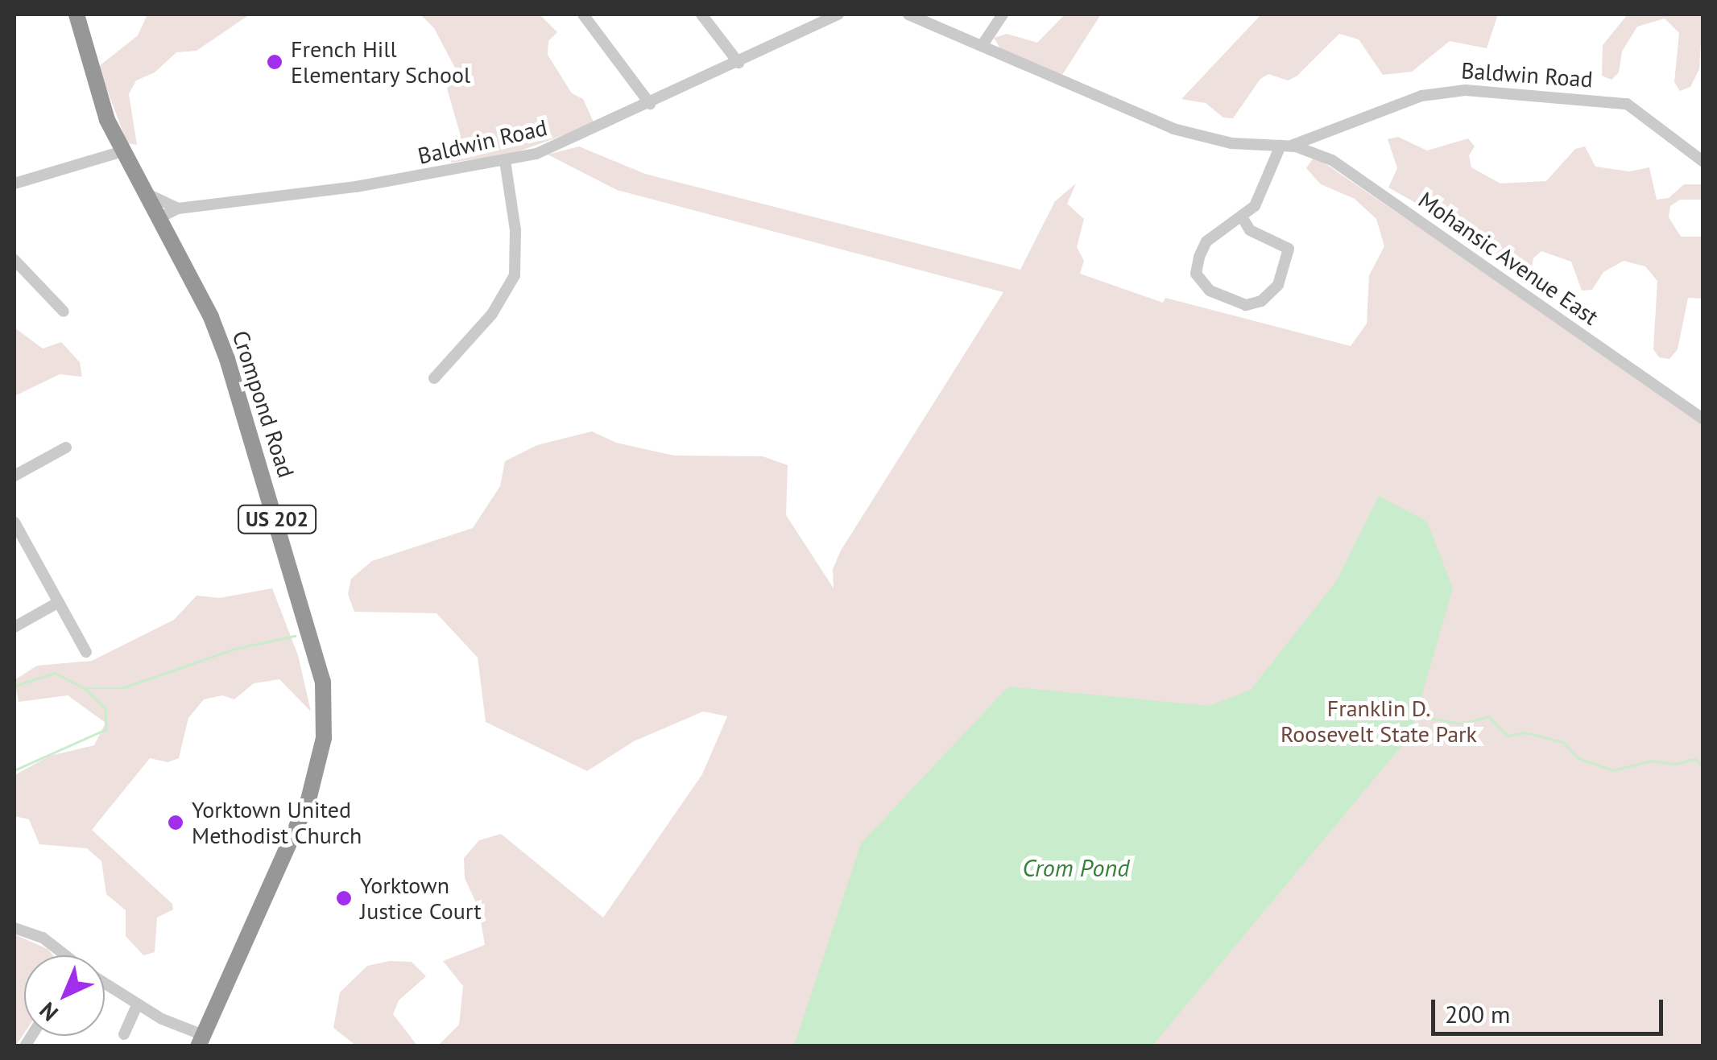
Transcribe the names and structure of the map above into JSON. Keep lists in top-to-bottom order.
{
  "streets": {
    "highway": ["Crompond Road", "US 202"],
    "street": ["Baldwin Road", "Mohansic Avenue East"]
  },
  "crossings": [
    ["Baldwin Road", "Mohansic Avenue East"],
    ["Baldwin Road", "Crompond Road"]
  ],
  "water": ["Crom Pond"],
  "parks": ["Franklin D. Roosevelt State Park"],
  "places": ["French Hill Elementary School", "Yorktown United Methodist Church", "Yorktown Justice Court"],
  "scale_bar": "200 m",
  "north": "bottom left"
}
